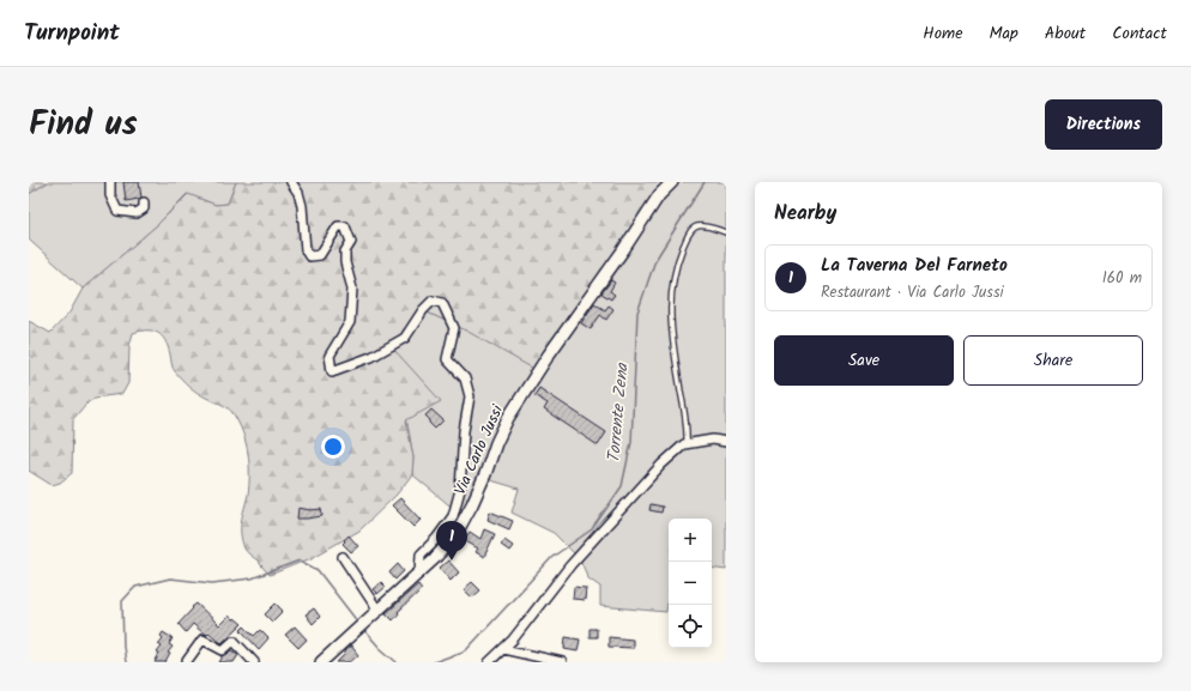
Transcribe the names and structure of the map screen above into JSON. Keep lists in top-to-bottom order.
{
  "streets": {
    "street": ["Via Carlo Jussi"]
  },
  "water": ["Torrente Zena"],
  "page": {
    "header": "Turnpoint",
    "nav": [
      "Home",
      "Map",
      "About",
      "Contact"
    ],
    "title": "Find us",
    "buttons": [
      "Directions",
      ["Save", "Share"]
    ],
    "heading": "Nearby",
    "list": [
      {
        "mark": "1",
        "name": "La Taverna Del Farneto",
        "note": "Restaurant · Via Carlo Jussi",
        "value": "160 m"
      }
    ],
    "map_buttons": ["+", "−"],
    "pins": "1"
  }
}
